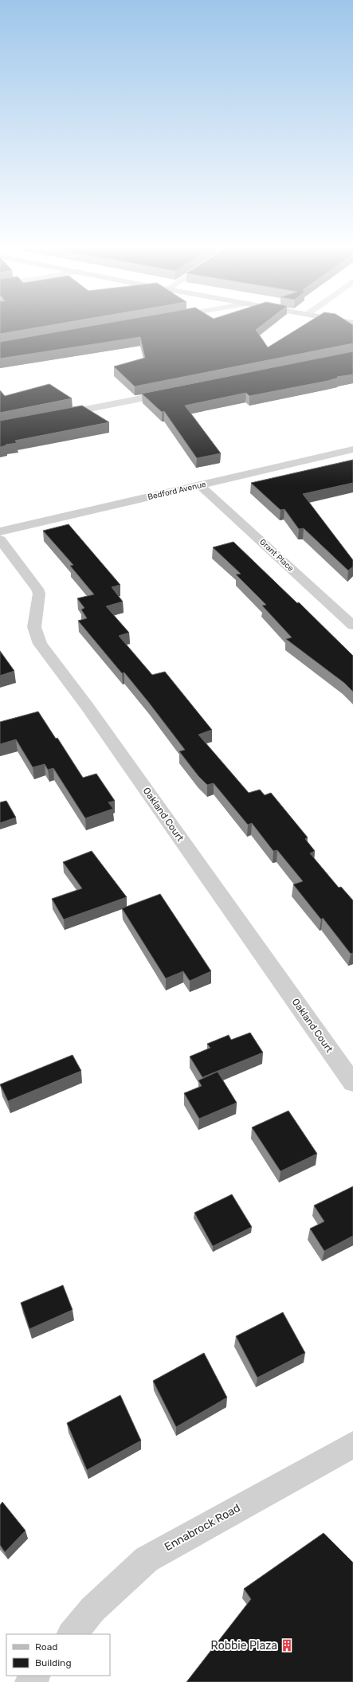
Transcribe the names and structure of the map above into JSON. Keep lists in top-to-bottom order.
{
  "streets": {
    "street": [
      "Bedford Avenue",
      "Grant Place",
      "Oakland Court",
      "Ennabrock Road"
    ]
  },
  "crossings": [
    ["Bedford Avenue", "Grant Place"]
  ],
  "places": {
    "building": ["Robbie Plaza"]
  },
  "legend": ["Road", "Building"]
}
